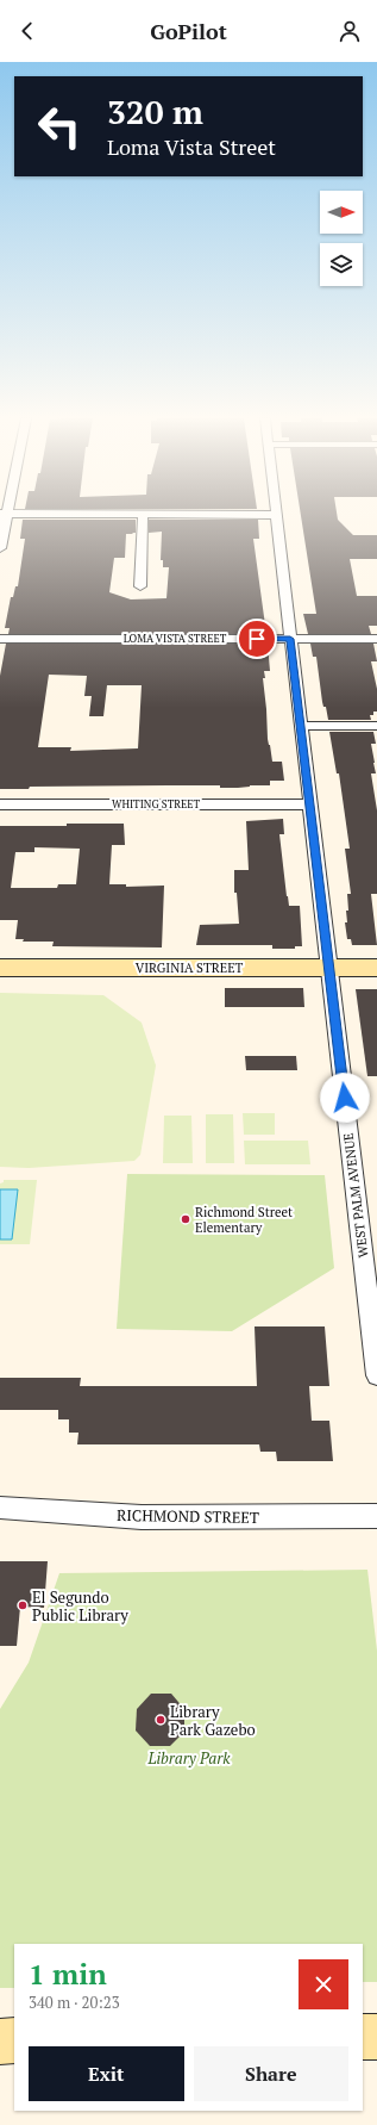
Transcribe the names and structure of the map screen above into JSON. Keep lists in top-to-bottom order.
{
  "streets": {
    "street": [
      "LOMA VISTA STREET",
      "WHITING STREET",
      "VIRGINIA STREET",
      "WEST PALM AVENUE",
      "RICHMOND STREET"
    ]
  },
  "crossings": [
    ["LOMA VISTA STREET", "WEST PALM AVENUE"],
    ["WHITING STREET", "WEST PALM AVENUE"],
    ["VIRGINIA STREET", "WEST PALM AVENUE"]
  ],
  "parks": ["Library Park"],
  "places": ["Richmond Street Elementary", "El Segundo Public Library", "Library Park Gazebo"],
  "north": "right",
  "page": {
    "header": "GoPilot",
    "turn": ["320 m", "Loma Vista Street"],
    "heading": ["1 min", "340 m · 20:23"],
    "buttons": ["Exit", "Share"]
  }
}
